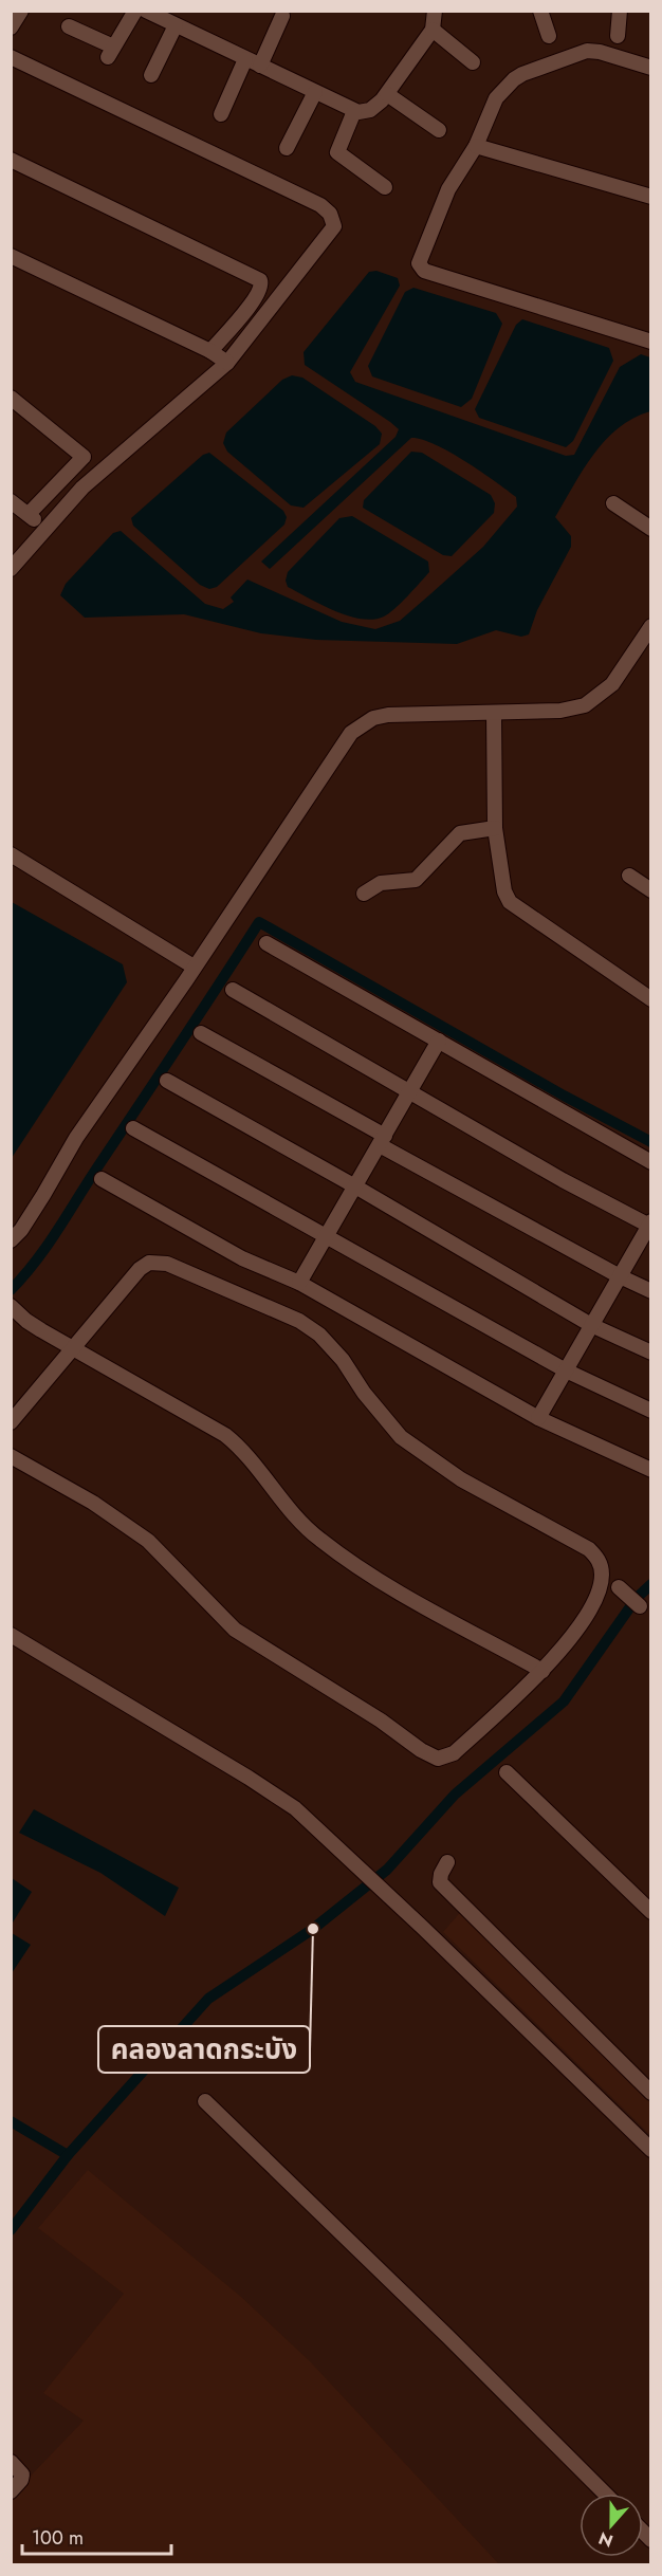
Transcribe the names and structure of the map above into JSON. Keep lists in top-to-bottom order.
{
  "places": ["คลองลาดกระบัง"],
  "scale_bar": "100 m",
  "north": "bottom"
}
